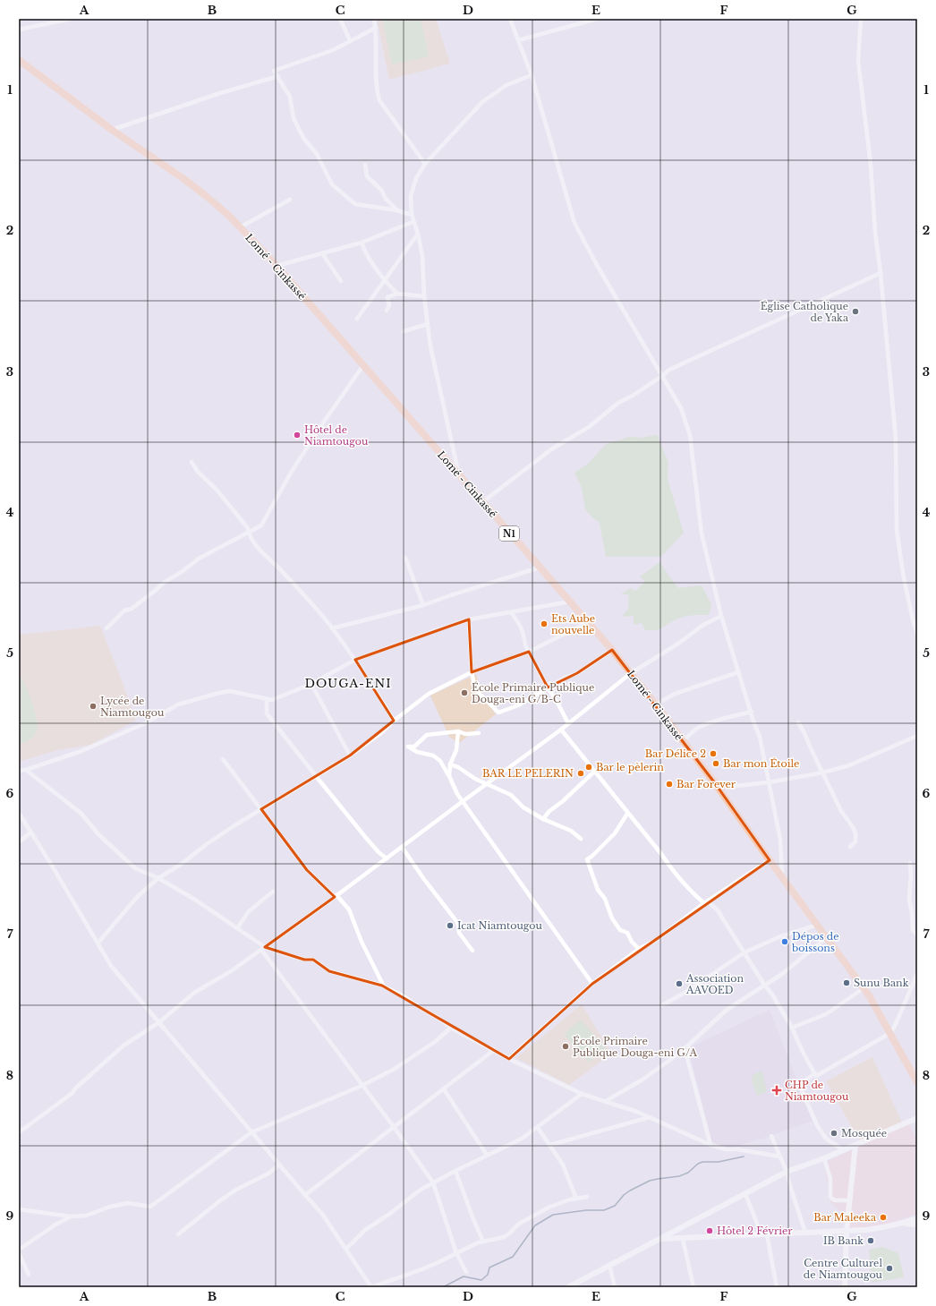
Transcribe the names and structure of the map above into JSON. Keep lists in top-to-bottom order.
{
  "streets": {
    "highway": ["Lomé - Cinkassé", "N1"]
  },
  "districts": ["DOUGA-ENI"],
  "places": {
    "other": [
      "Église Catholique de Yaka",
      "Hôtel de Niamtougou",
      "Ets Aube nouvelle",
      "École Primaire Publique Douga-eni G/B-C",
      "Lycée de Niamtougou",
      "Bar Délice 2",
      "Bar mon Étoile",
      "Bar le pèlerin",
      "BAR LE PELERIN",
      "Bar Forever",
      "Icat Niamtougou",
      "Dépos de boissons",
      "Sunu Bank",
      "Association AAVOED",
      "École Primaire Publique Douga-eni G/A",
      "Mosquée",
      "Bar Maleeka",
      "Hôtel 2 Février",
      "IB Bank",
      "Centre Culturel de Niamtougou"
    ],
    "health": ["CHP de Niamtougou"]
  },
  "grid": {
    "columns": [
      "A",
      "B",
      "C",
      "D",
      "E",
      "F",
      "G"
    ],
    "rows": [
      "1",
      "2",
      "3",
      "4",
      "5",
      "6",
      "7",
      "8",
      "9"
    ]
  }
}
